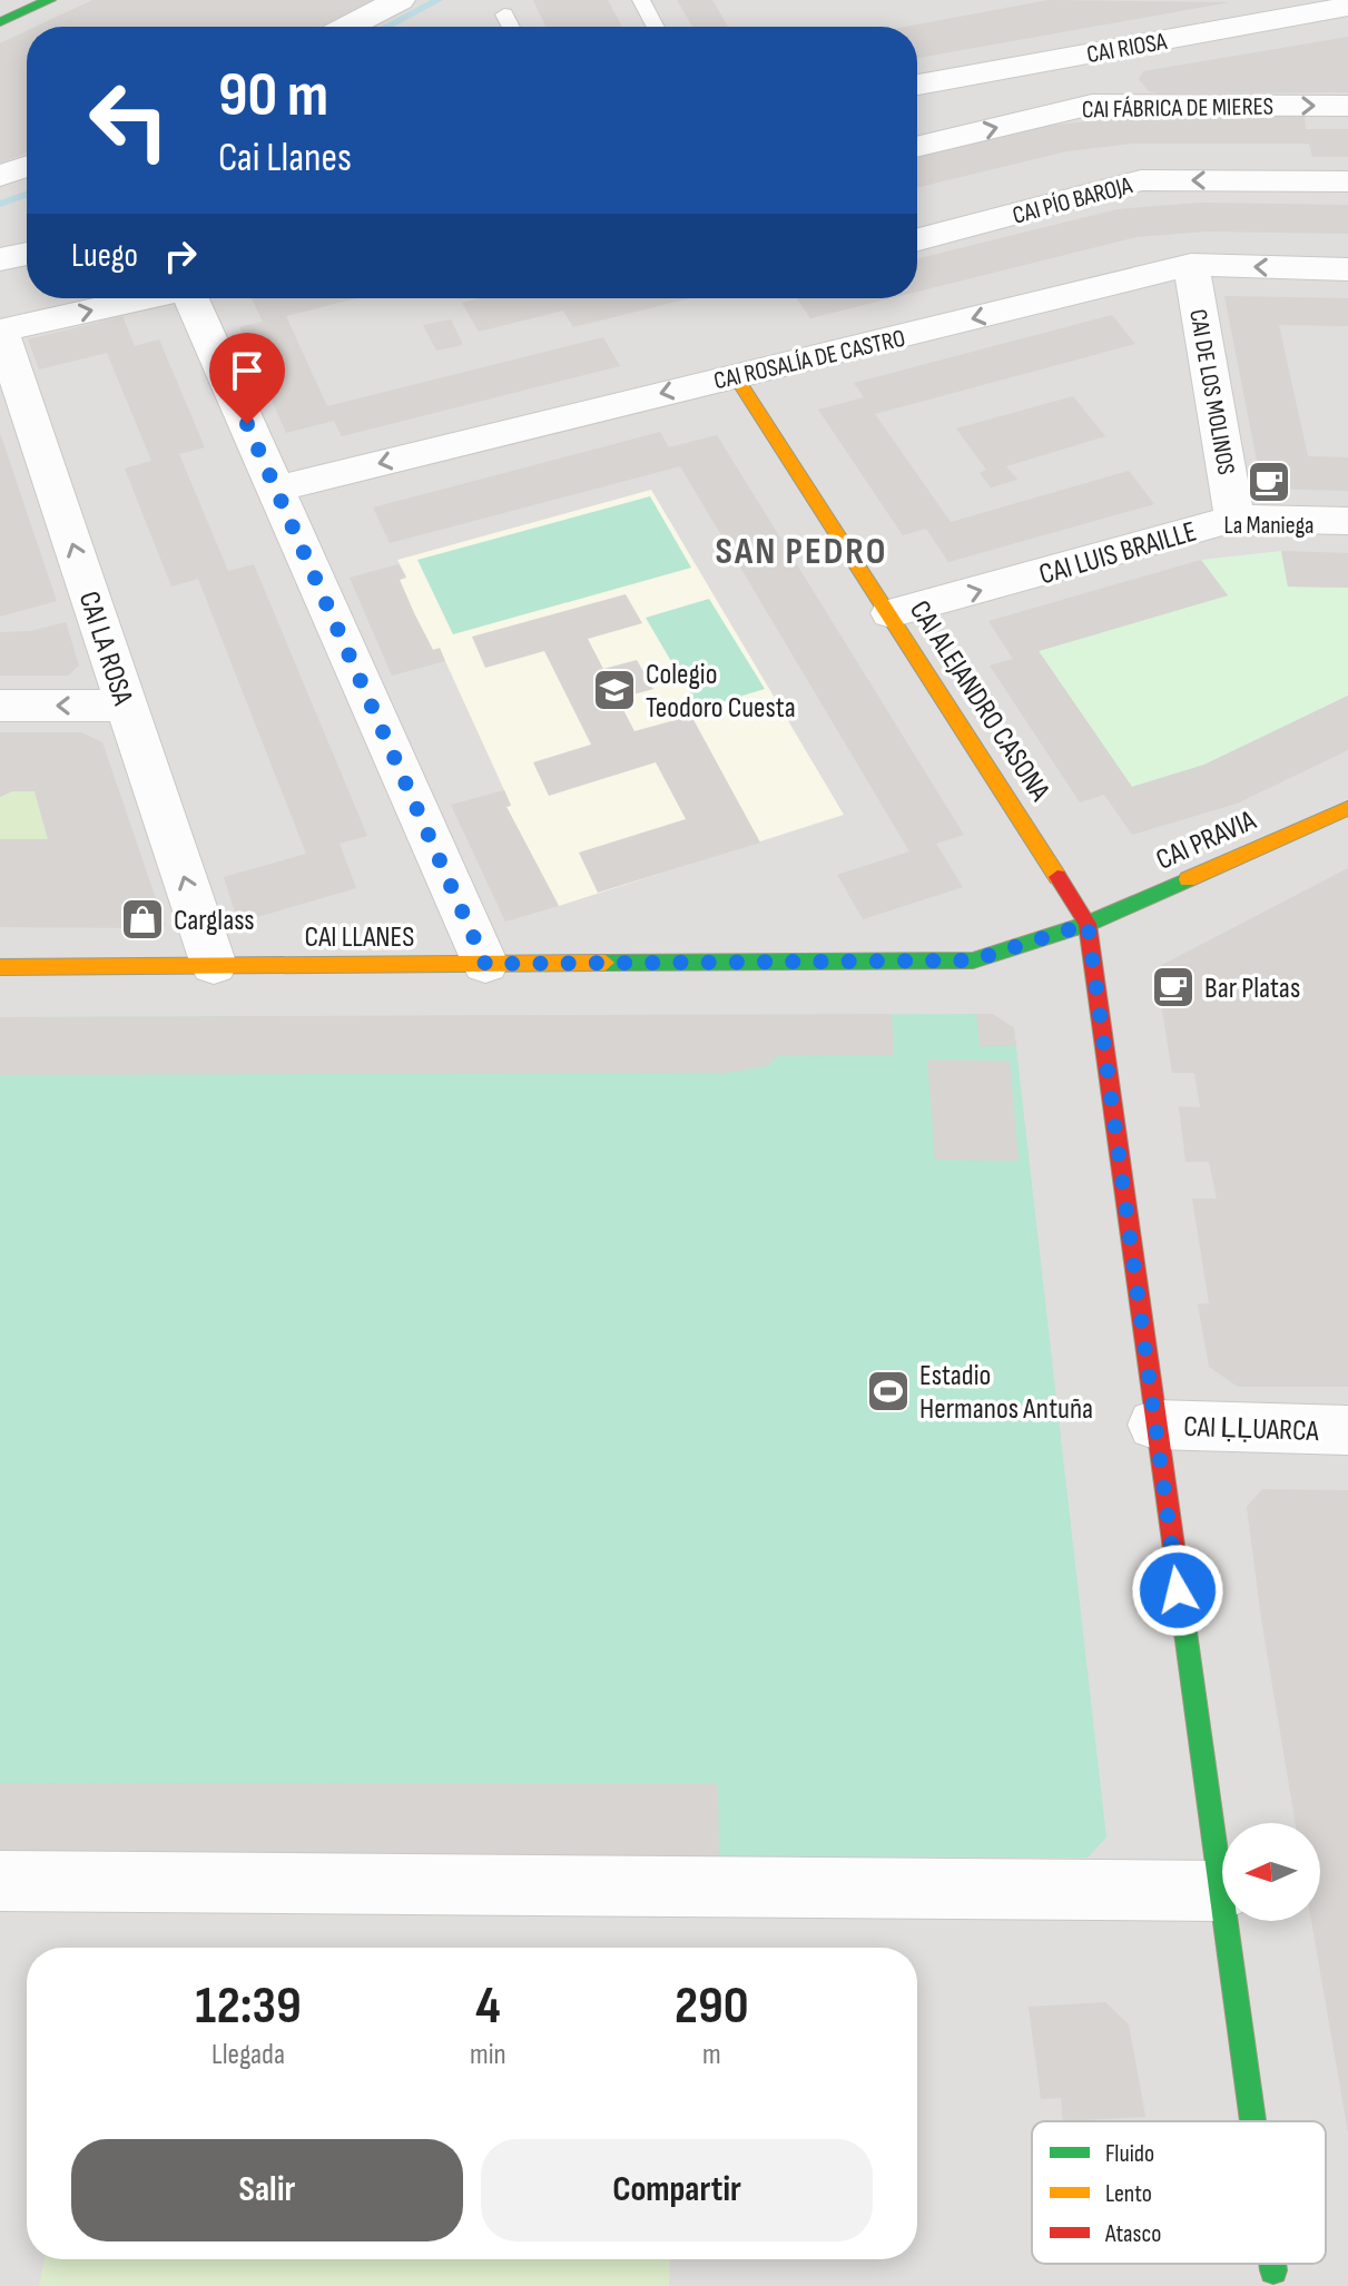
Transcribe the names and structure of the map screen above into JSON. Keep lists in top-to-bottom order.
{
  "streets": {
    "street": [
      "CAI RIOSA",
      "CAI FÁBRICA DE MIERES",
      "CAI PÍO BAROJA",
      "CAI ROSALÍA DE CASTRO",
      "CAI DE LOS MOLINOS",
      "CAI LUIS BRAILLE",
      "CAI LA ROSA",
      "CAI ALEJANDRO CASONA",
      "CAI PRAVIA",
      "CAI LLANES",
      "CAI ḶḶUARCA"
    ]
  },
  "crossings": [
    ["CAI ROSALÍA DE CASTRO", "CAI DE LOS MOLINOS"],
    ["CAI ROSALÍA DE CASTRO", "CAI ALEJANDRO CASONA"],
    ["CAI DE LOS MOLINOS", "CAI LUIS BRAILLE"],
    ["CAI LUIS BRAILLE", "CAI ALEJANDRO CASONA"],
    ["CAI LA ROSA", "CAI LLANES"],
    ["CAI ALEJANDRO CASONA", "CAI PRAVIA"],
    ["CAI ALEJANDRO CASONA", "CAI LLANES"],
    ["CAI PRAVIA", "CAI LLANES"]
  ],
  "one_way": [
    "CAI FÁBRICA DE MIERES",
    "CAI PÍO BAROJA",
    "CAI ROSALÍA DE CASTRO",
    "CAI LUIS BRAILLE"
  ],
  "districts": ["SAN PEDRO"],
  "places": {
    "cafe": ["La Maniega", "Bar Platas"],
    "school or university": ["Colegio Teodoro Cuesta"],
    "shop": ["Carglass"],
    "sports": ["Estadio Hermanos Antuña"]
  },
  "legend": ["Fluido", "Lento", "Atasco"],
  "north": "left",
  "page": {
    "turn": ["90 m", "Cai Llanes"],
    "then": "Luego",
    "eta": [
      "12:39",
      "Llegada",
      "4",
      "min",
      "290",
      "m"
    ],
    "buttons": ["Salir", "Compartir"]
  }
}
